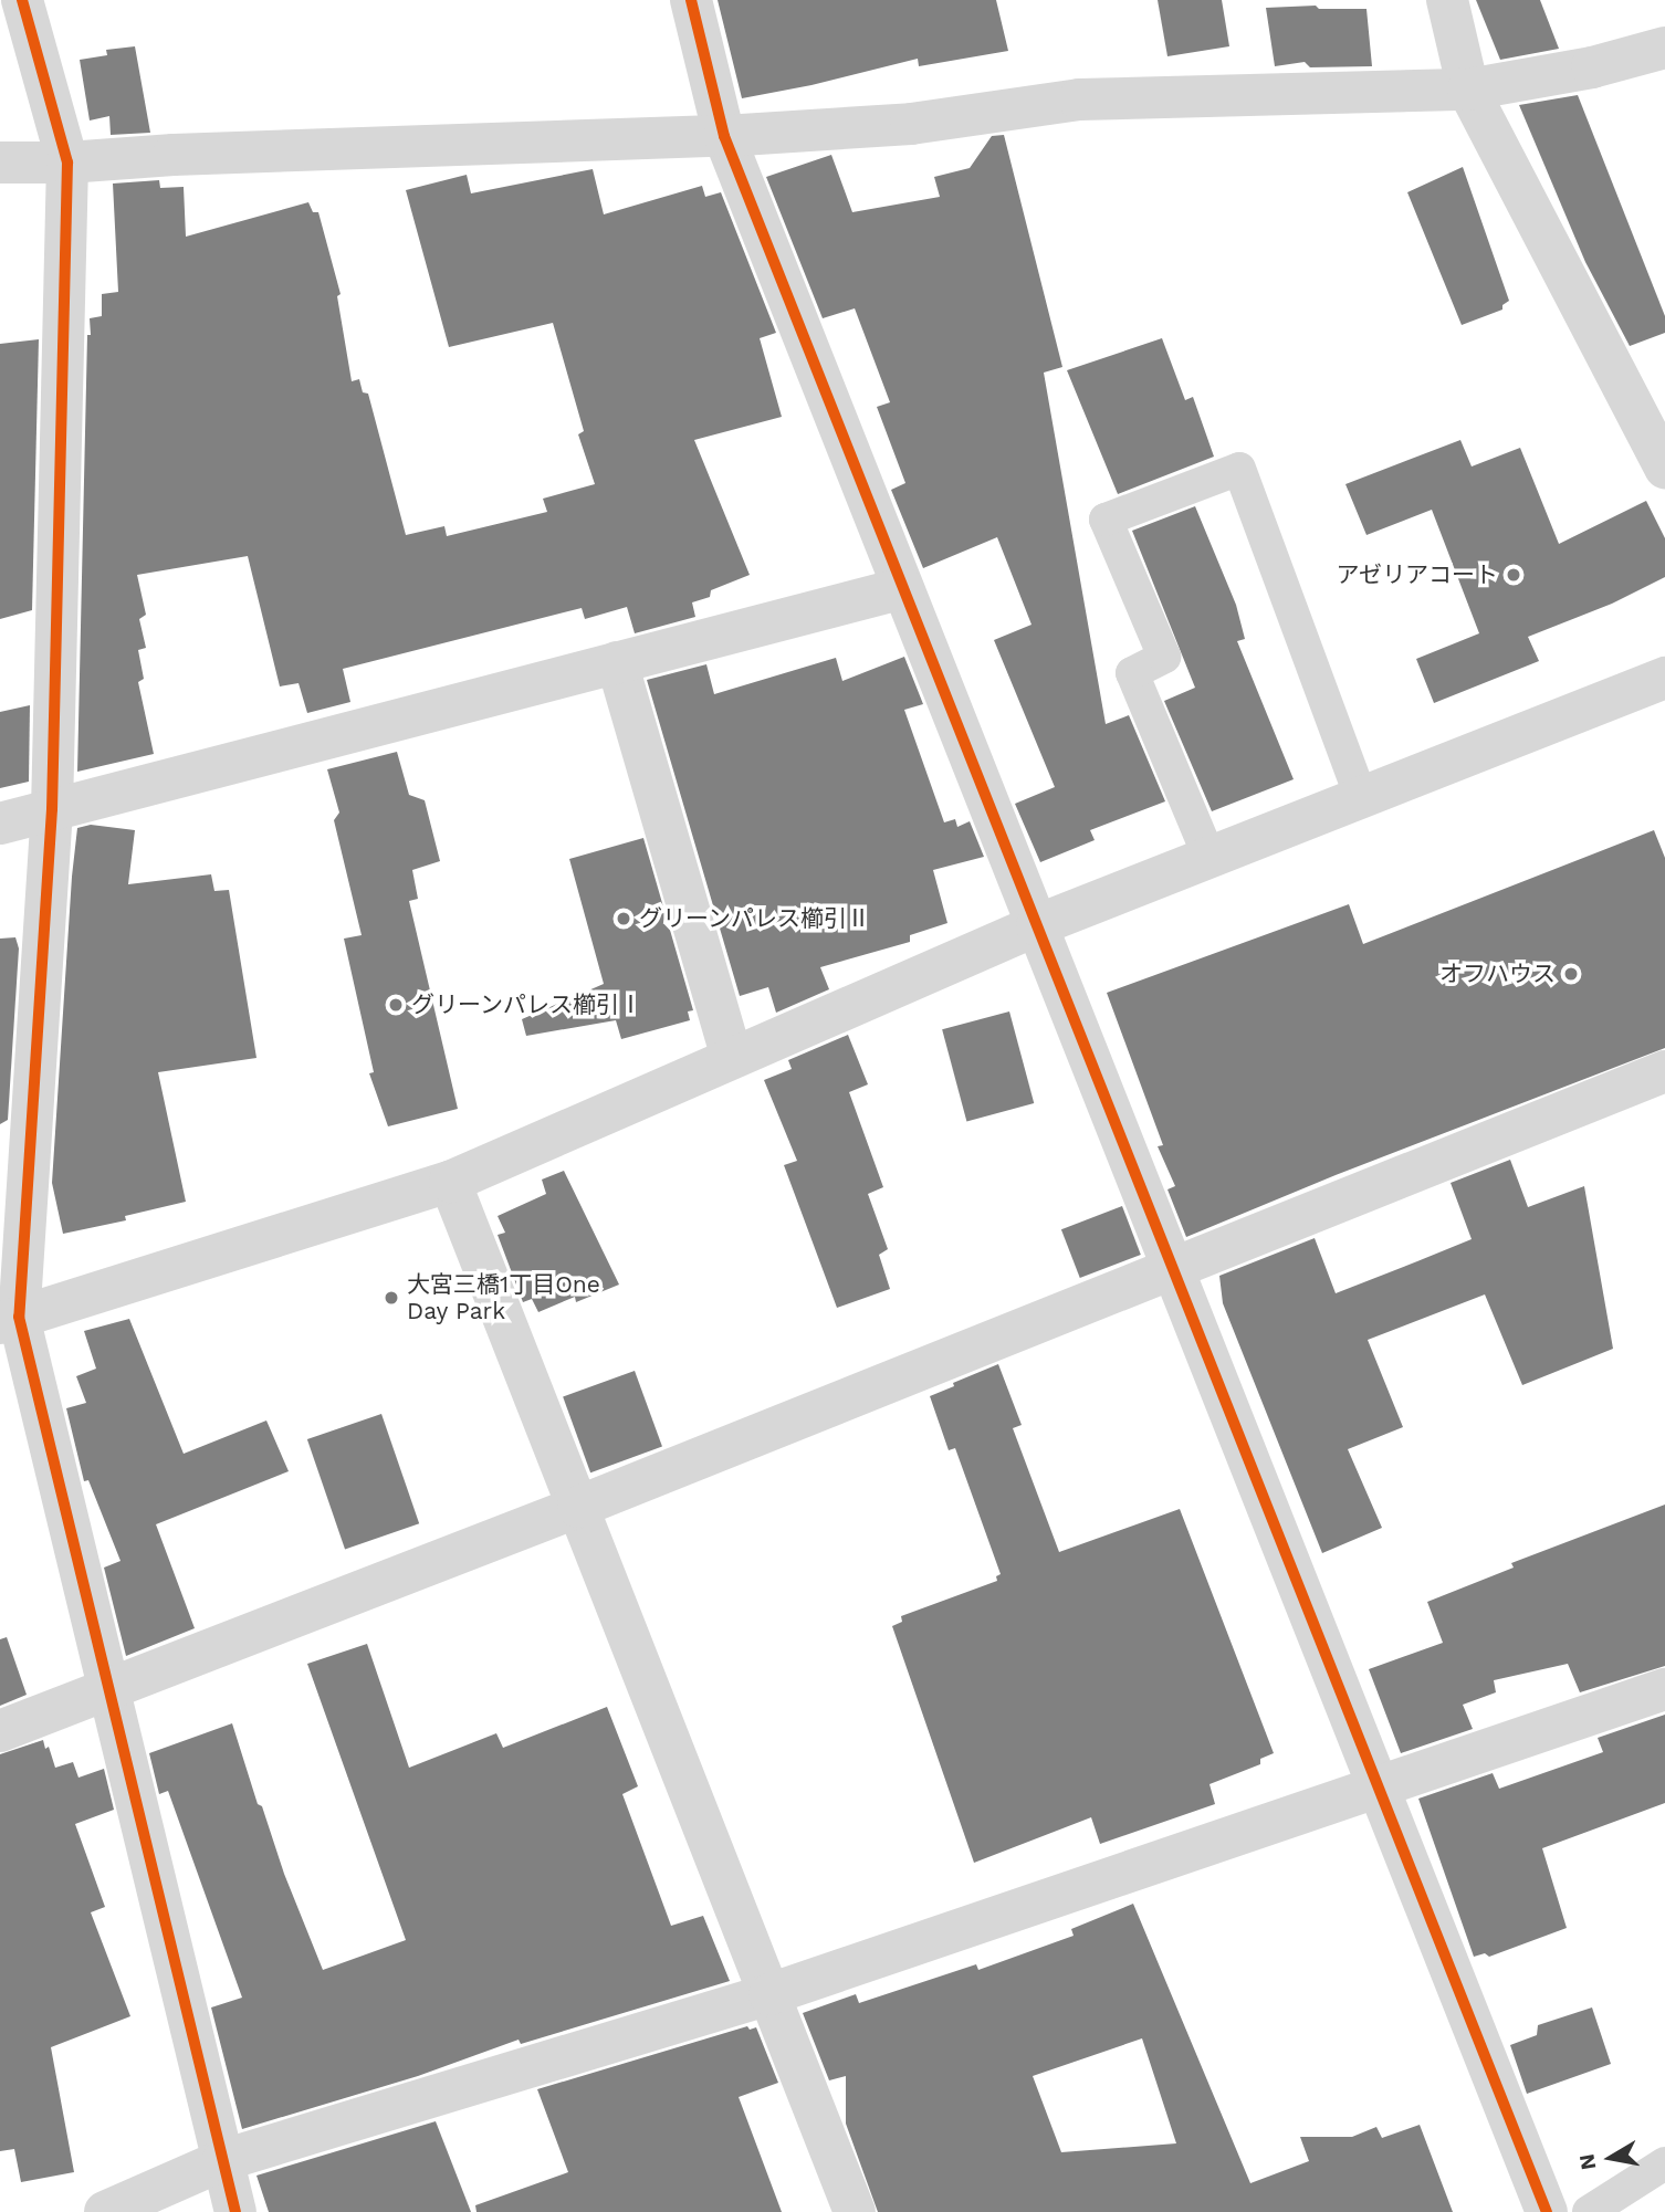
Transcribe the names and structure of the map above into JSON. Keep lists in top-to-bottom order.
{
  "places": [
    "アゼリアコート",
    "グリーンパレス櫛引Ⅱ",
    "オフハウス",
    "グリーンパレス櫛引Ⅰ",
    "大宮三橋1丁目One Day Park"
  ],
  "north": "left"
}
